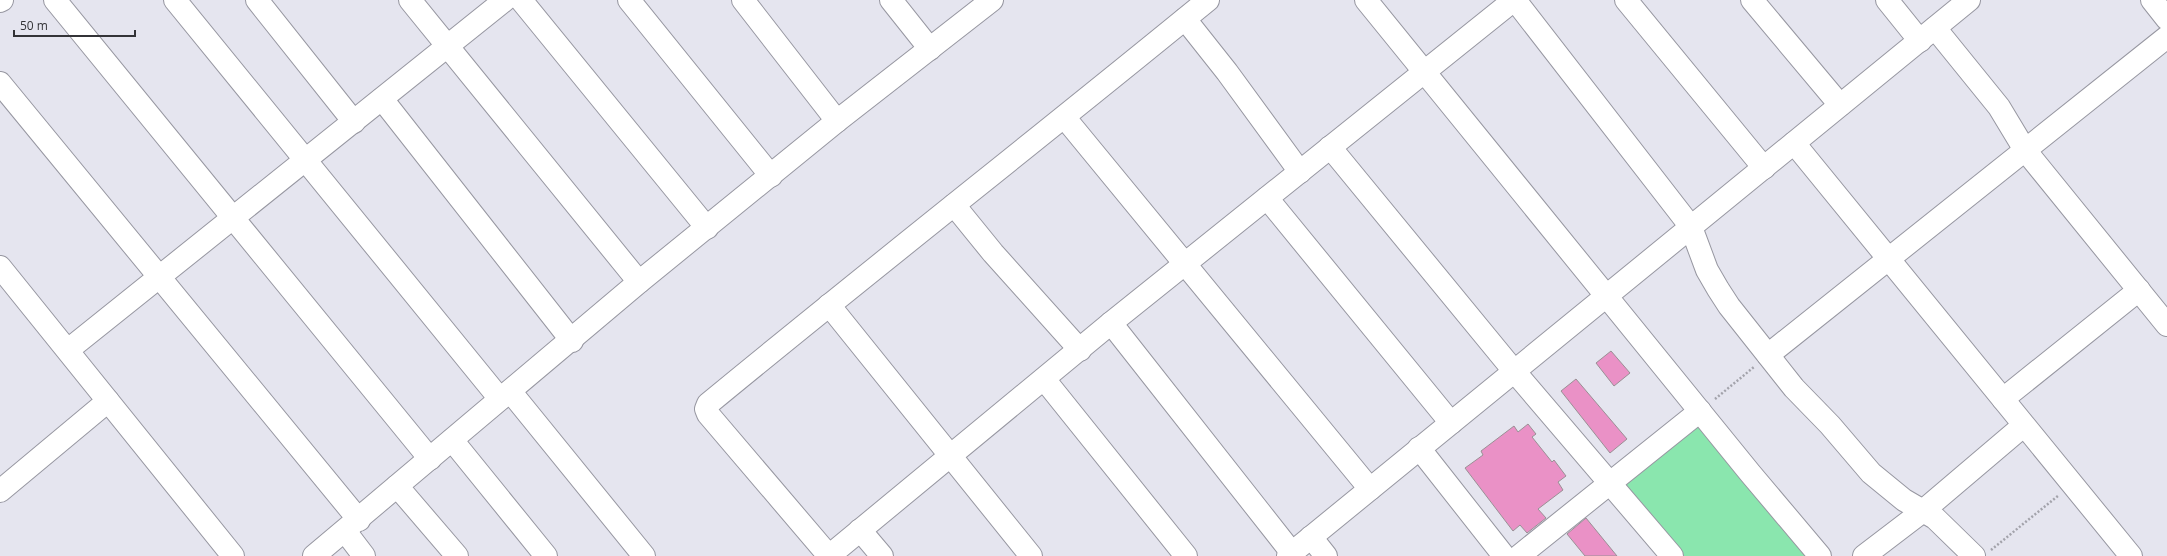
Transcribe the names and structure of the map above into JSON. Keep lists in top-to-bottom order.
{
  "scale_bar": "50 m"
}
